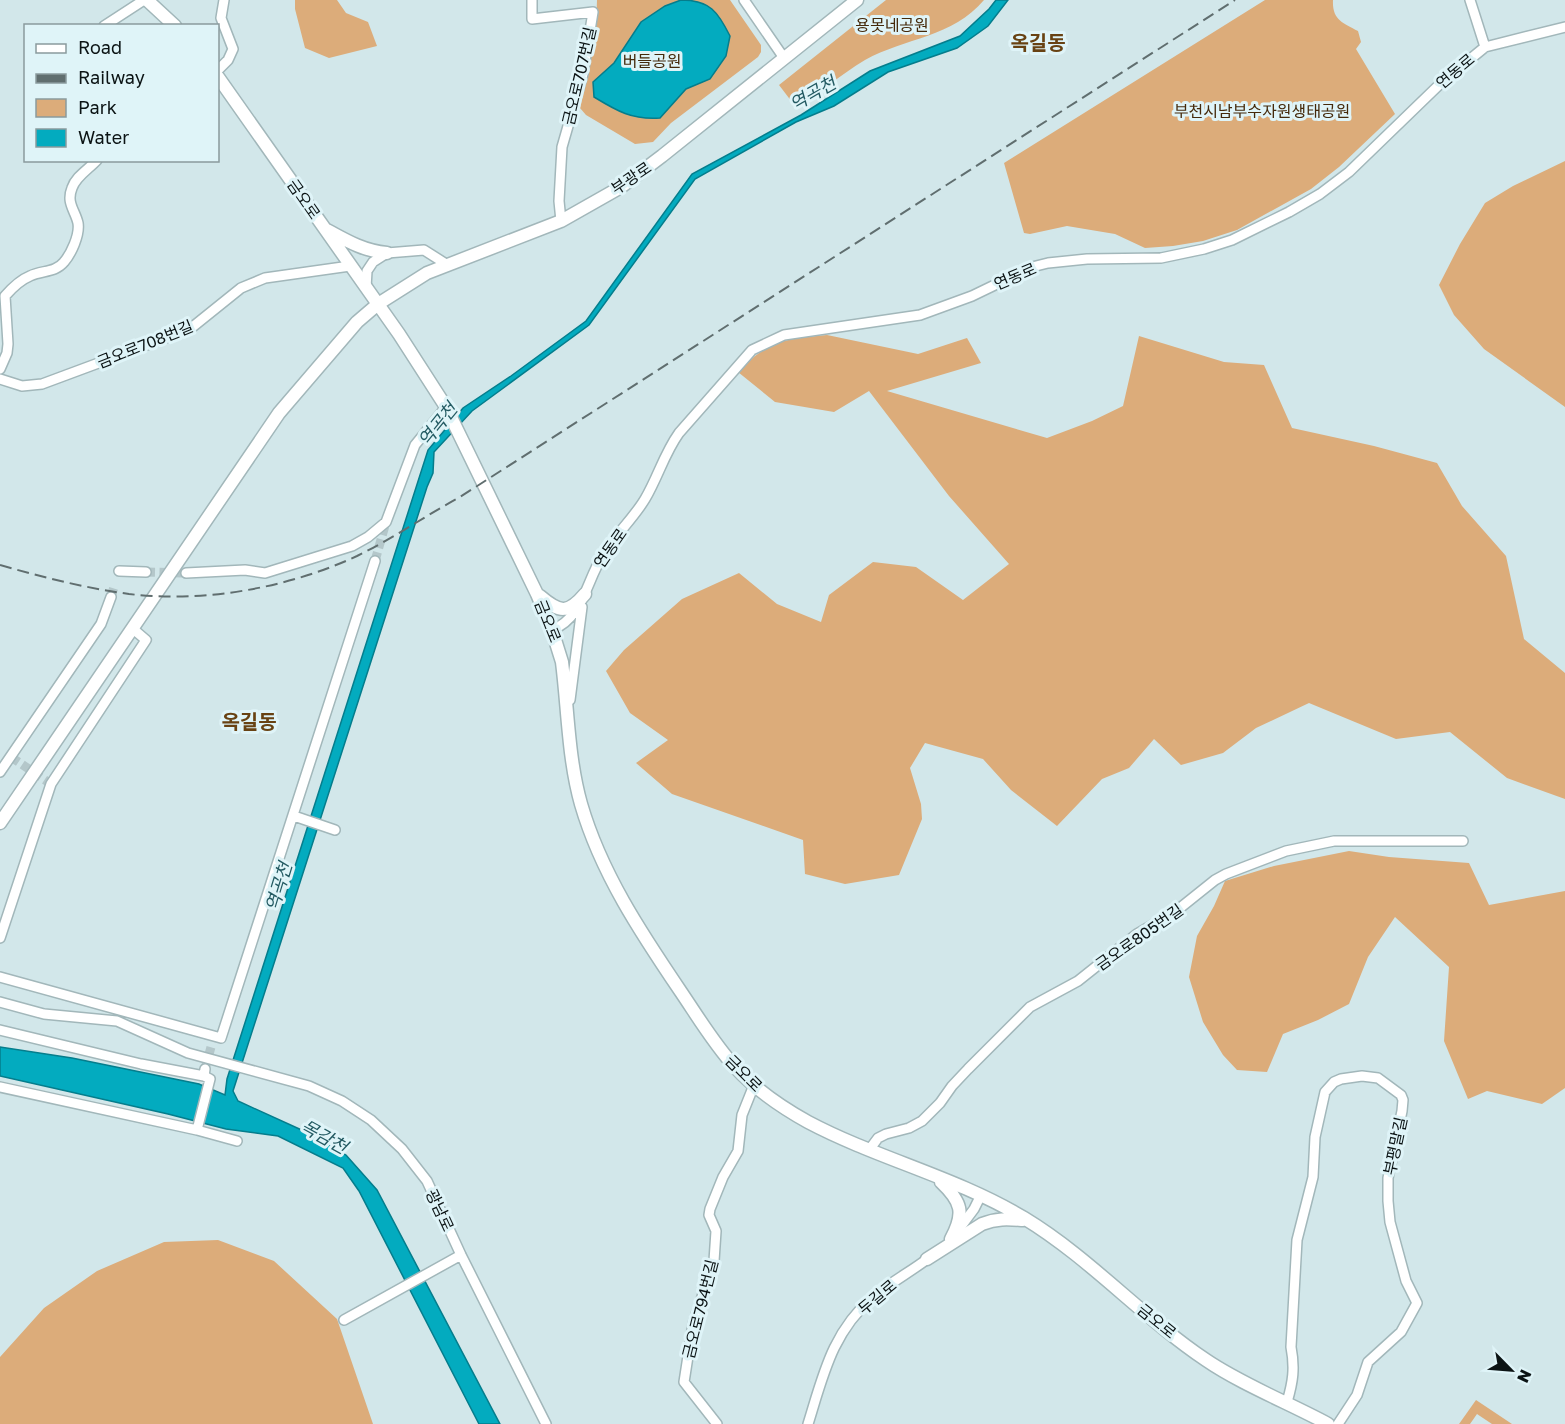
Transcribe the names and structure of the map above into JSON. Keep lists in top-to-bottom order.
{
  "streets": {
    "main road": ["부광로", "금오로"],
    "street": [
      "연동로",
      "금오로707번길",
      "금오로708번길",
      "금오로805번길",
      "부평말길",
      "광남로",
      "두길로",
      "금오로794번길"
    ]
  },
  "crossings": [
    ["연동로", "금오로"],
    ["금오로707번길", "부광로"],
    ["부광로", "금오로"],
    ["금오로", "금오로708번길"],
    ["금오로", "금오로805번길"],
    ["금오로", "부평말길"],
    ["금오로", "두길로"],
    ["금오로", "금오로794번길"]
  ],
  "districts": ["옥길동", "옥길동"],
  "water": ["역곡천", "목감천"],
  "parks": ["용못네공원", "버들공원", "부천시남부수자원생태공원"],
  "legend": [
    "Road",
    "Railway",
    "Park",
    "Water"
  ],
  "north": "bottom right"
}
